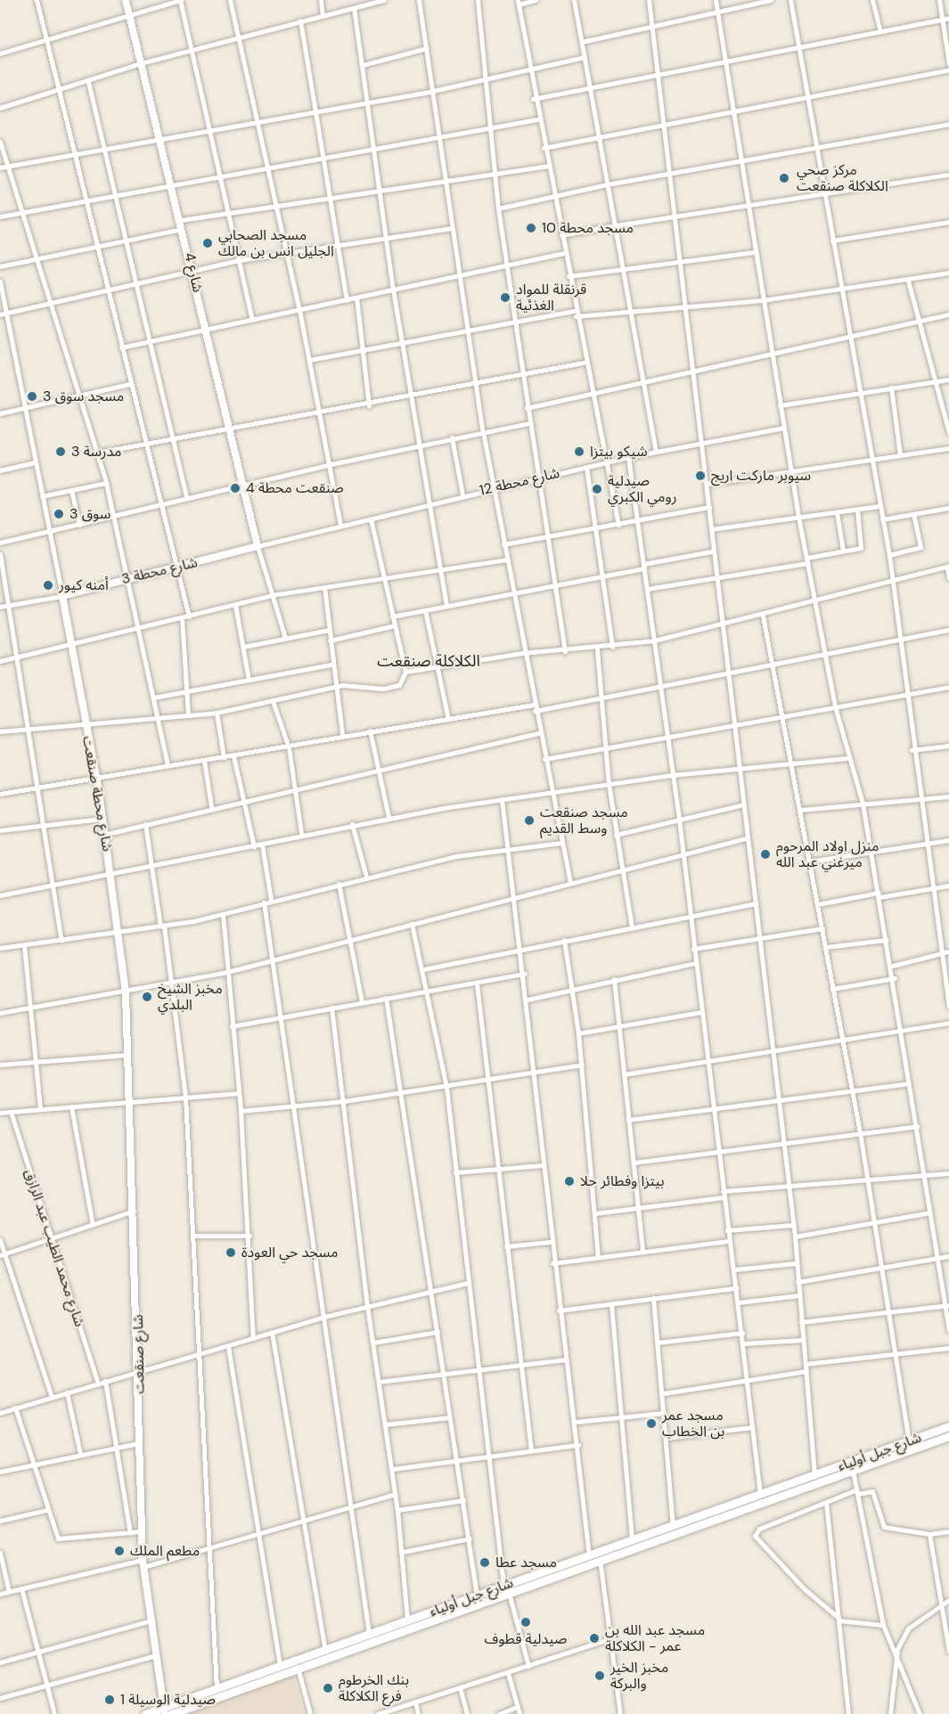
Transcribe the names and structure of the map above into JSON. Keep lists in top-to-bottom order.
{
  "streets": {
    "main road": ["شارع جبل أولياء"],
    "street": [
      "شارع 4",
      "شارع محطة 12",
      "شارع محطة 3",
      "شارع محطة صنقعت",
      "شارع محمد الطيب عبد الرازق",
      "شارع صنقعت"
    ]
  },
  "crossings": [
    ["شارع 4", "شارع محطة 12"],
    ["شارع 4", "شارع محطة 3"],
    ["شارع محطة 12", "شارع محطة 3"],
    ["شارع محطة 3", "شارع محطة صنقعت"],
    ["شارع محطة صنقعت", "شارع صنقعت"],
    ["شارع صنقعت", "شارع جبل أولياء"]
  ],
  "districts": ["الكلاكلة صنقعت"],
  "places": [
    "مركز صحي الكلاكلة صنقعت",
    "مسجد محطة 10",
    "مسجد الصحابي الجليل انس بن مالك",
    "قرنقلة للمواد الغذئية",
    "مسجد سوق 3",
    "مدرسة 3",
    "شيكو بيتزا",
    "سيوبر ماركت اريج",
    "صنقعت محطة 4",
    "صيدلية رومي الكبري",
    "سوق 3",
    "أمنه كيور",
    "مسجد صنقعت وسط القديم",
    "منزل اولاد المرحوم ميرغني عبد الله",
    "مخبز الشيخ البلدي",
    "بيتزا وفطائر حلا",
    "مسجد حي العودة",
    "مسجد عمر بن الخطاب",
    "مطعم الملك",
    "مسجد عطا",
    "صيدلية قطوف",
    "مسجد عبد الله بن عمر - الكلاكلة",
    "مخبز الخير والبركة",
    "بنك الخرطوم فرع الكلاكلة",
    "صيدلية الوسيلة 1"
  ]
}
